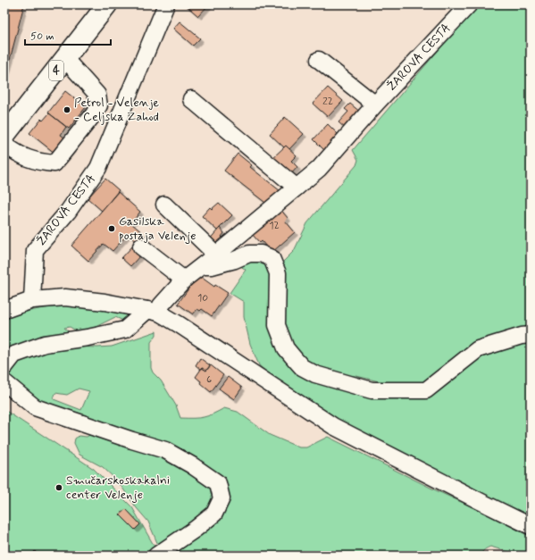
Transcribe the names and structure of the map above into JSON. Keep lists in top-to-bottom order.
{
  "streets": {
    "main road": ["4"],
    "street": ["ŽAROVA CESTA"]
  },
  "places": ["Petrol - Velenje - Celjska Zahod", "Gasilska postaja Velenje", "Smučarskoskakalni center Velenje"],
  "house_numbers": [
    "22",
    "12",
    "10",
    "6"
  ],
  "scale_bar": "50 m"
}
